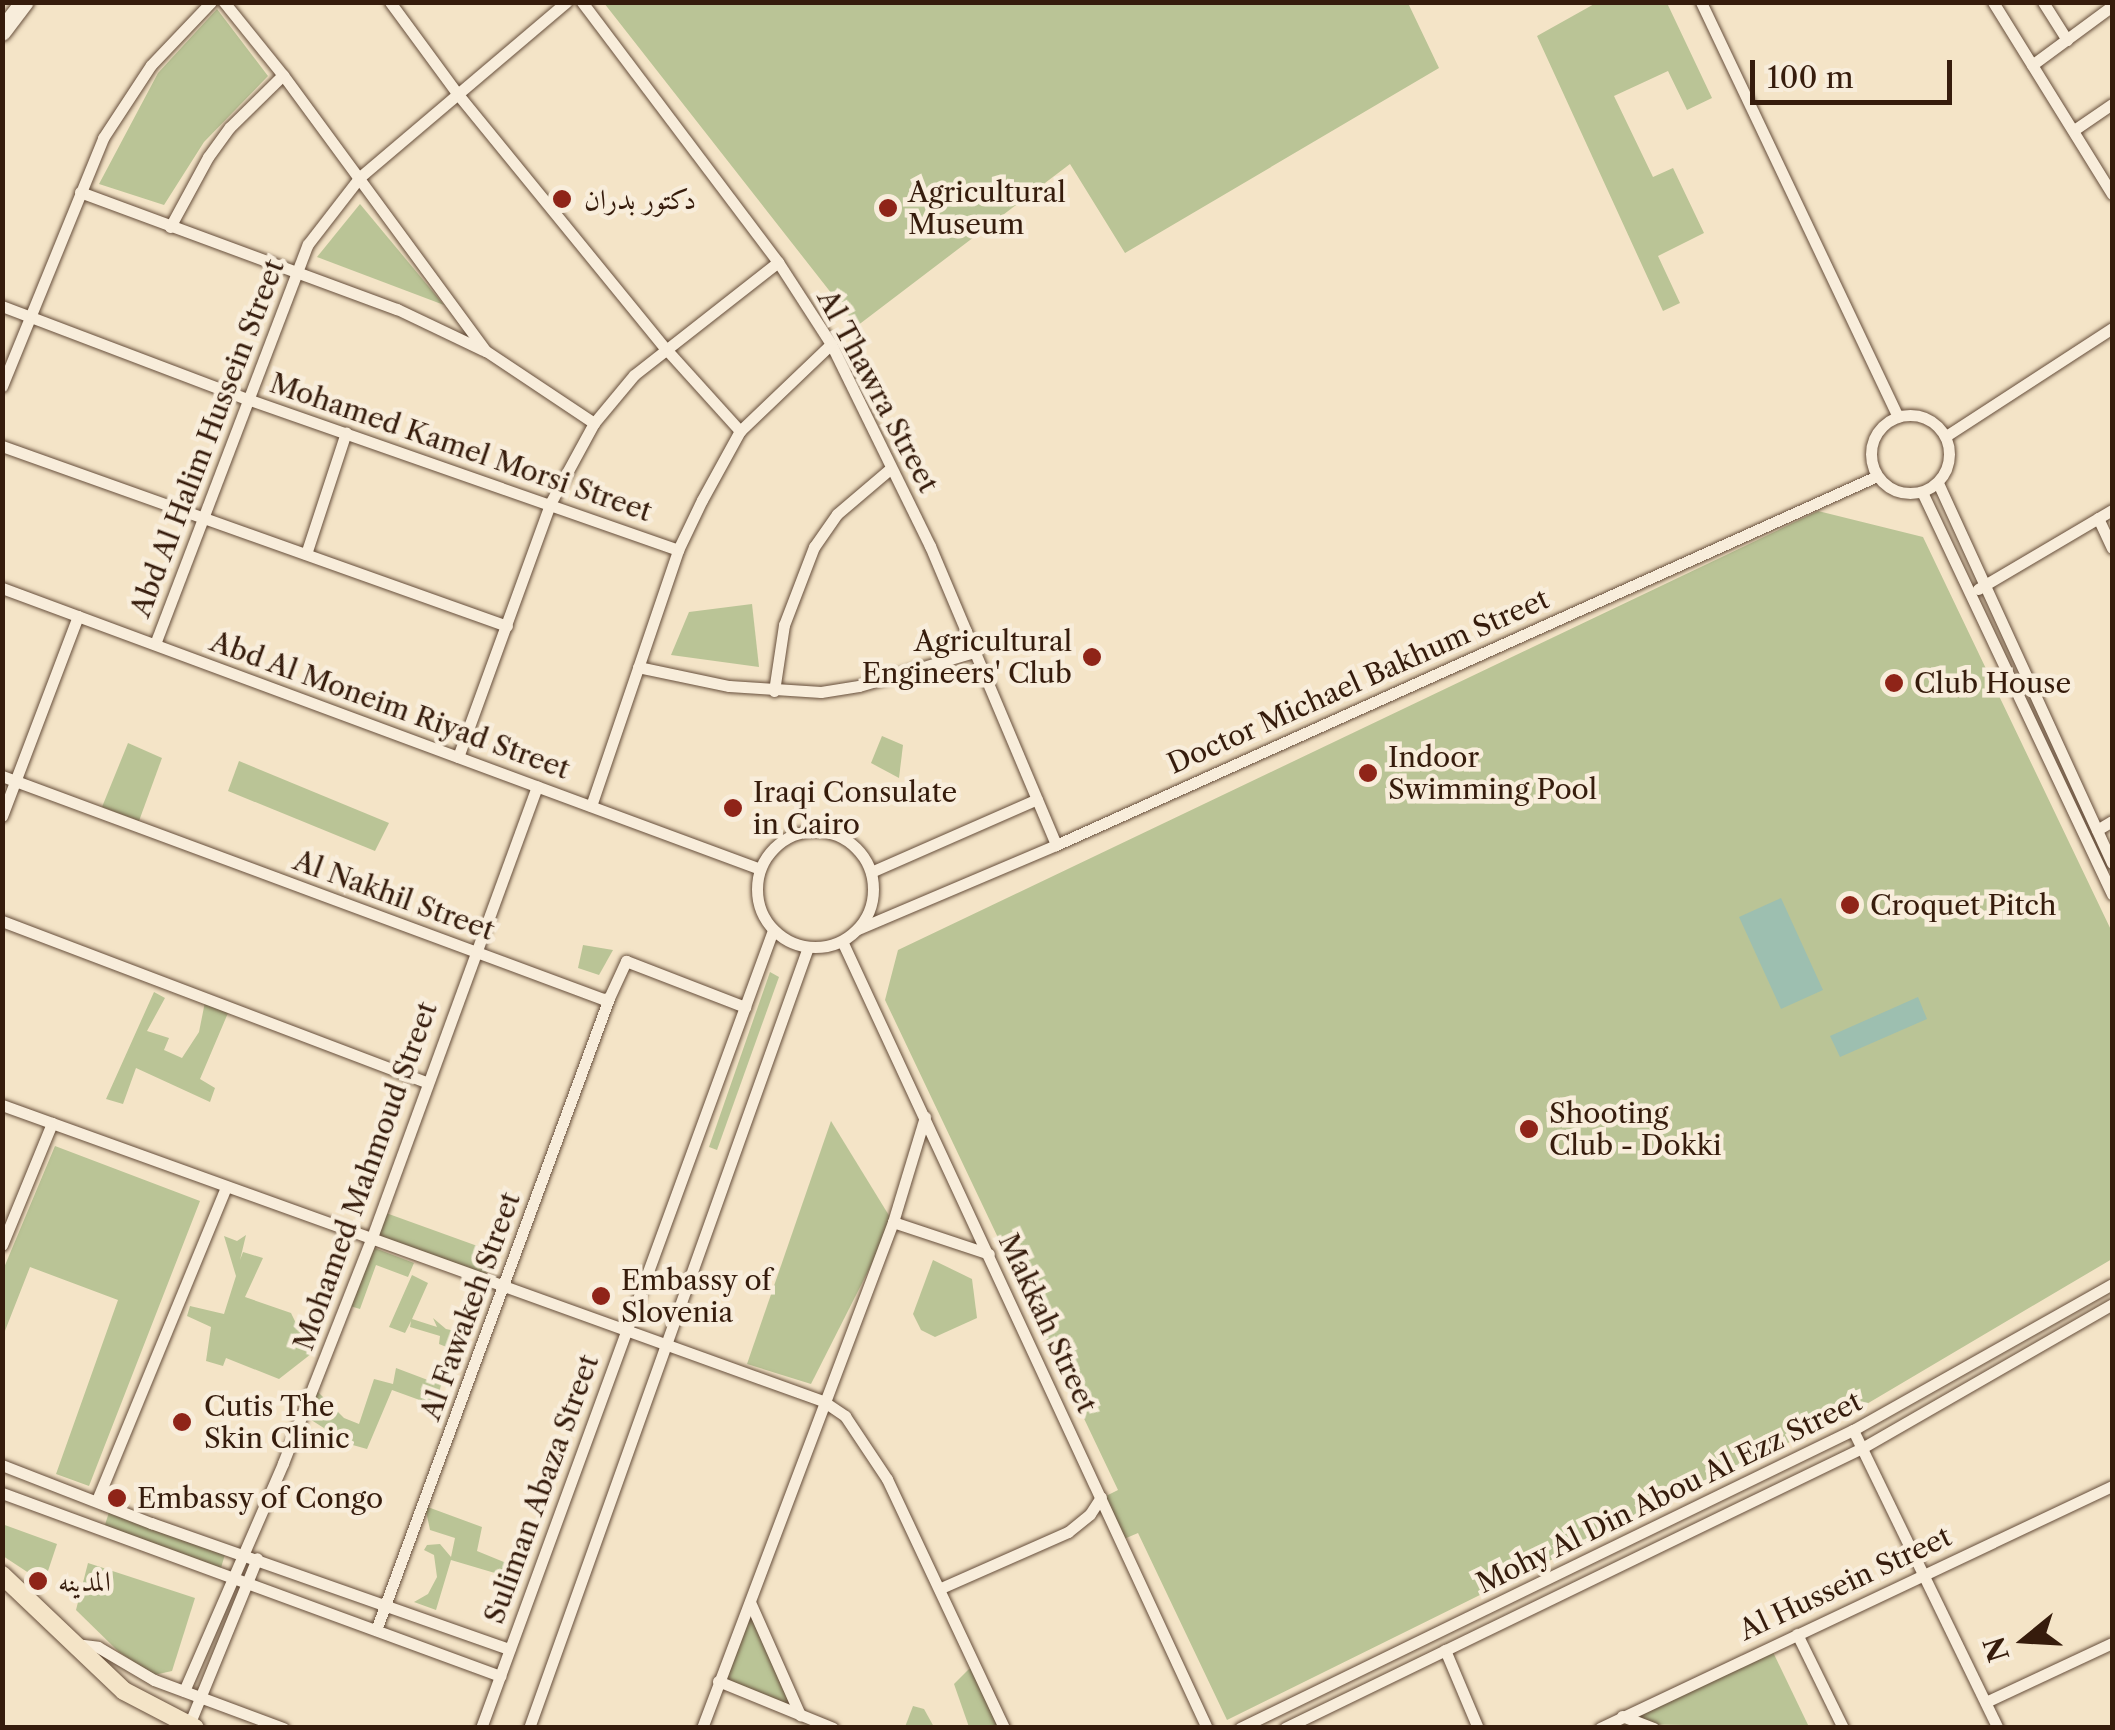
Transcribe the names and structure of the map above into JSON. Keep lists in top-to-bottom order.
{
  "streets": {
    "street": [
      "Al Thawra Street",
      "Abd Al Halim Hussein Street",
      "Mohamed Kamel Morsi Street",
      "Doctor Michael Bakhum Street",
      "Abd Al Moneim Riyad Street",
      "Al Nakhil Street",
      "Mohamed Mahmoud Street",
      "Al Fawakeh Street",
      "Makkah Street",
      "Suliman Abaza Street",
      "Mohy Al Din Abou Al Ezz Street",
      "Al Hussein Street"
    ]
  },
  "crossings": [
    ["Al Thawra Street", "Doctor Michael Bakhum Street"],
    ["Abd Al Halim Hussein Street", "Mohamed Kamel Morsi Street"],
    ["Abd Al Halim Hussein Street", "Abd Al Moneim Riyad Street"],
    ["Doctor Michael Bakhum Street", "Abd Al Moneim Riyad Street"],
    ["Doctor Michael Bakhum Street", "Makkah Street"],
    ["Doctor Michael Bakhum Street", "Suliman Abaza Street"],
    ["Abd Al Moneim Riyad Street", "Mohamed Mahmoud Street"],
    ["Abd Al Moneim Riyad Street", "Makkah Street"],
    ["Abd Al Moneim Riyad Street", "Suliman Abaza Street"],
    ["Al Nakhil Street", "Mohamed Mahmoud Street"],
    ["Al Nakhil Street", "Al Fawakeh Street"],
    ["Makkah Street", "Suliman Abaza Street"]
  ],
  "places": [
    "دكتور بدران",
    "Agricultural Museum",
    "Agricultural Engineers' Club",
    "Club House",
    "Indoor Swimming Pool",
    "Iraqi Consulate in Cairo",
    "Croquet Pitch",
    "Shooting Club - Dokki",
    "Embassy of Slovenia",
    "Cutis The Skin Clinic",
    "Embassy of Congo",
    "المدينه"
  ],
  "scale_bar": "100 m",
  "north": "left"
}
